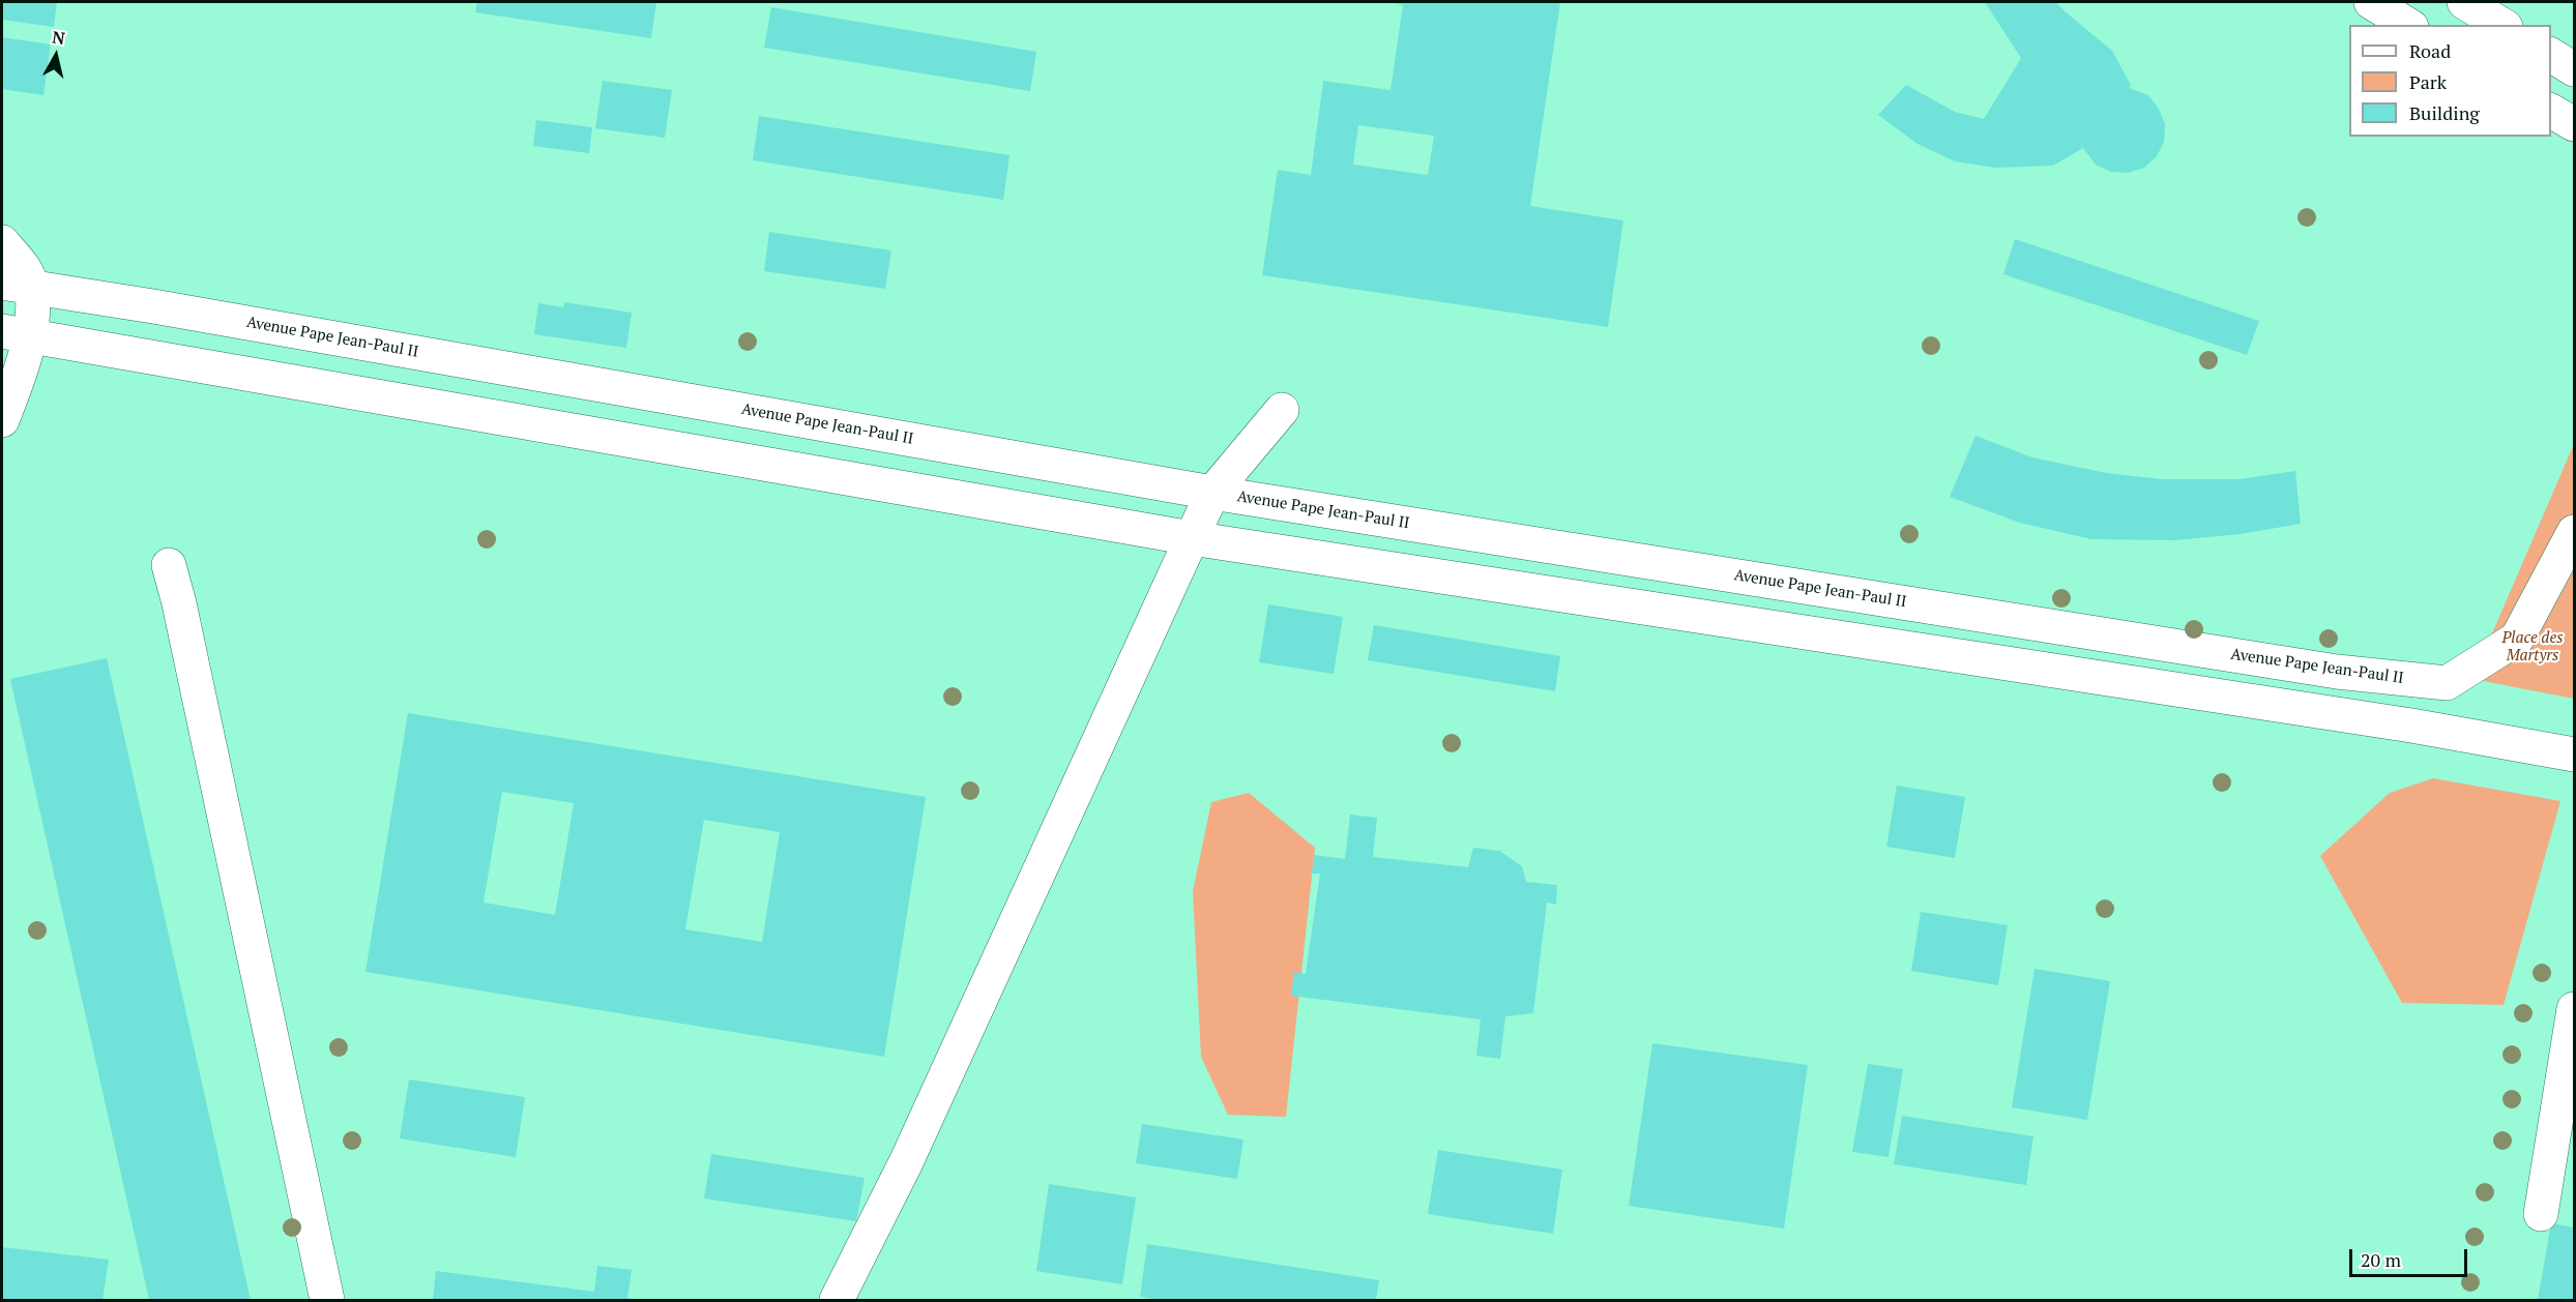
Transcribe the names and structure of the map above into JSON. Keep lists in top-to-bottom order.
{
  "streets": {
    "main road": ["Avenue Pape Jean-Paul II"]
  },
  "parks": ["Place des Martyrs"],
  "legend": ["Road", "Park", "Building"],
  "scale_bar": "20 m",
  "north": "top"
}
